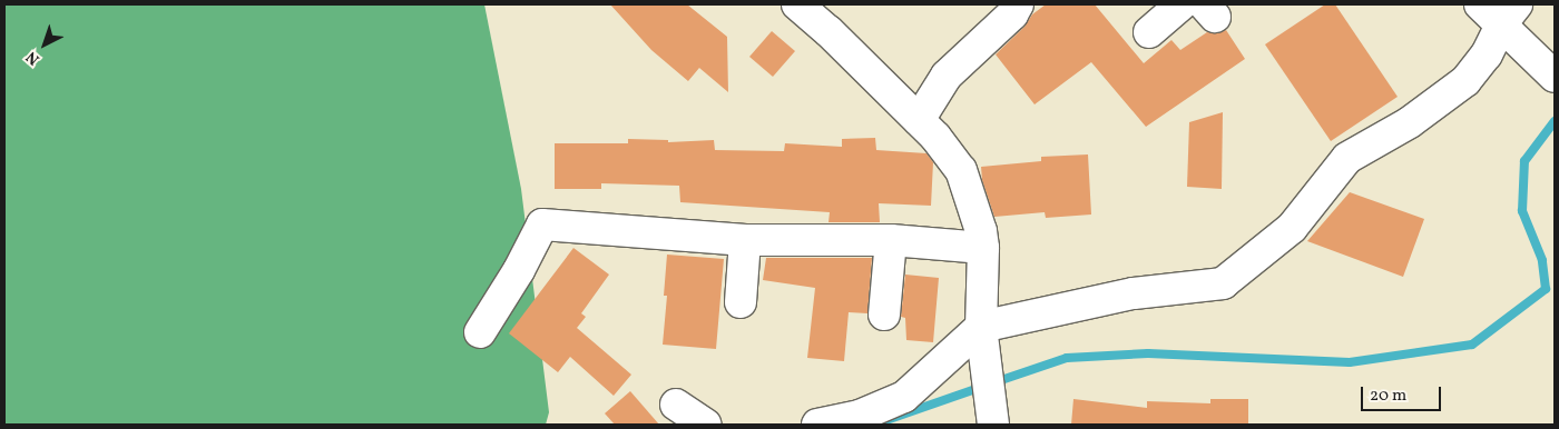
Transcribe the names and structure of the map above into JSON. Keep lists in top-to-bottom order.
{
  "scale_bar": "20 m",
  "north": "bottom left"
}
